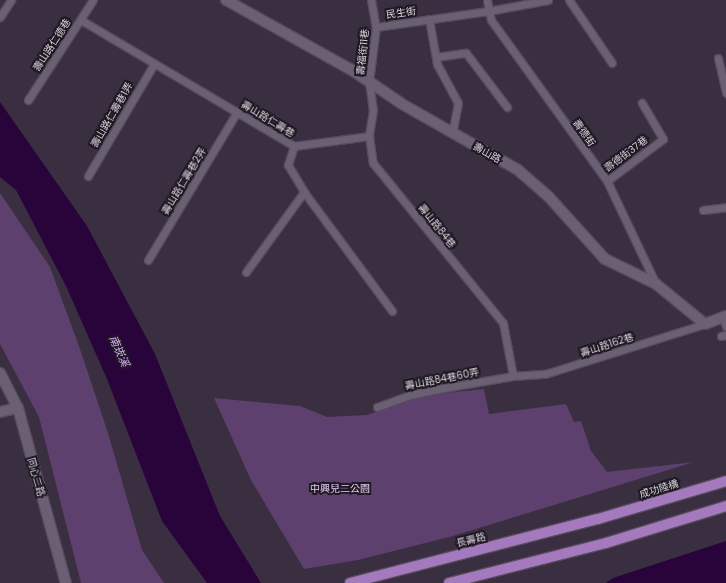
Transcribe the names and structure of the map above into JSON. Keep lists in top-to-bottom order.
{
  "streets": {
    "main road": ["成功陸橋", "長壽路"],
    "street": ["壽山路", "同心二路"],
    "lane": [
      "民生街",
      "壽山路仁德巷",
      "壽福街11巷",
      "壽山路仁壽巷1弄",
      "壽山路仁壽巷",
      "壽德街",
      "壽德街37巷",
      "壽山路仁壽巷2弄",
      "壽山路84巷",
      "壽山路162巷",
      "壽山路84巷60弄"
    ]
  },
  "crossings": [
    ["民生街", "壽福街11巷"],
    ["民生街", "壽德街"],
    ["壽山路仁德巷", "壽山路仁壽巷"],
    ["壽福街11巷", "壽山路"],
    ["壽福街11巷", "壽山路84巷"],
    ["壽山路仁壽巷1弄", "壽山路仁壽巷"],
    ["壽山路仁壽巷", "壽山路仁壽巷2弄"],
    ["壽德街", "壽山路"],
    ["壽德街", "壽德街37巷"],
    ["壽山路", "壽山路84巷"],
    ["壽山路", "壽山路162巷"],
    ["壽山路84巷", "壽山路162巷"],
    ["壽山路84巷", "壽山路84巷60弄"],
    ["壽山路162巷", "壽山路84巷60弄"],
    ["成功陸橋", "長壽路"]
  ],
  "water": ["南崁溪"],
  "parks": ["中興兒二公園"]
}
